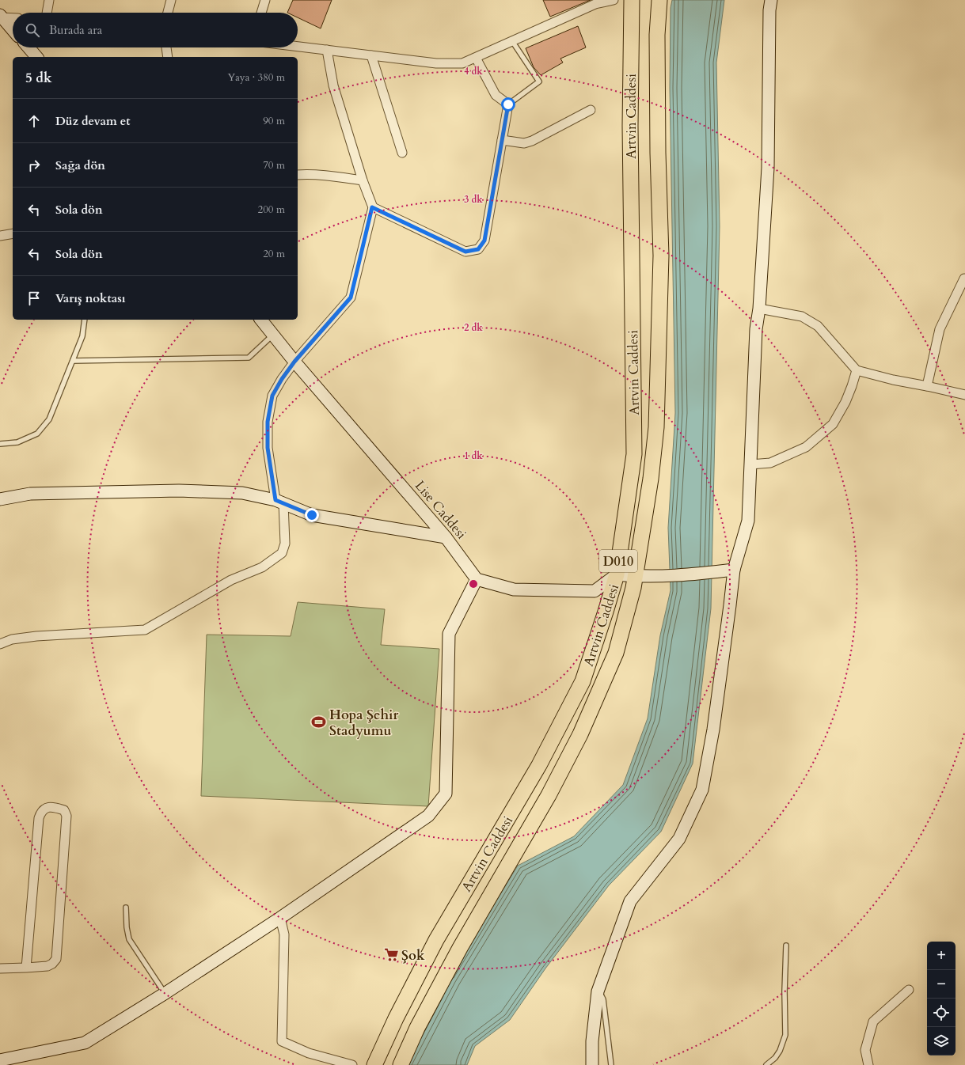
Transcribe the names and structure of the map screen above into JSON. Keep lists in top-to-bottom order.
{
  "streets": {
    "highway": ["Artvin Caddesi", "D010"],
    "street": ["Lise Caddesi"]
  },
  "places": {
    "sports": ["Hopa Şehir Stadyumu"],
    "supermarket": ["Şok"]
  },
  "page": {
    "search": "Burada ara",
    "heading": ["5 dk", "Yaya · 380 m"],
    "list": [
      ["Düz devam et", "90 m"],
      ["Sağa dön", "70 m"],
      ["Sola dön", "200 m"],
      ["Sola dön", "20 m"],
      "Varış noktası"
    ],
    "map_buttons": ["+", "−"]
  },
  "rings": [
    "4 dk",
    "3 dk",
    "2 dk",
    "1 dk"
  ]
}
